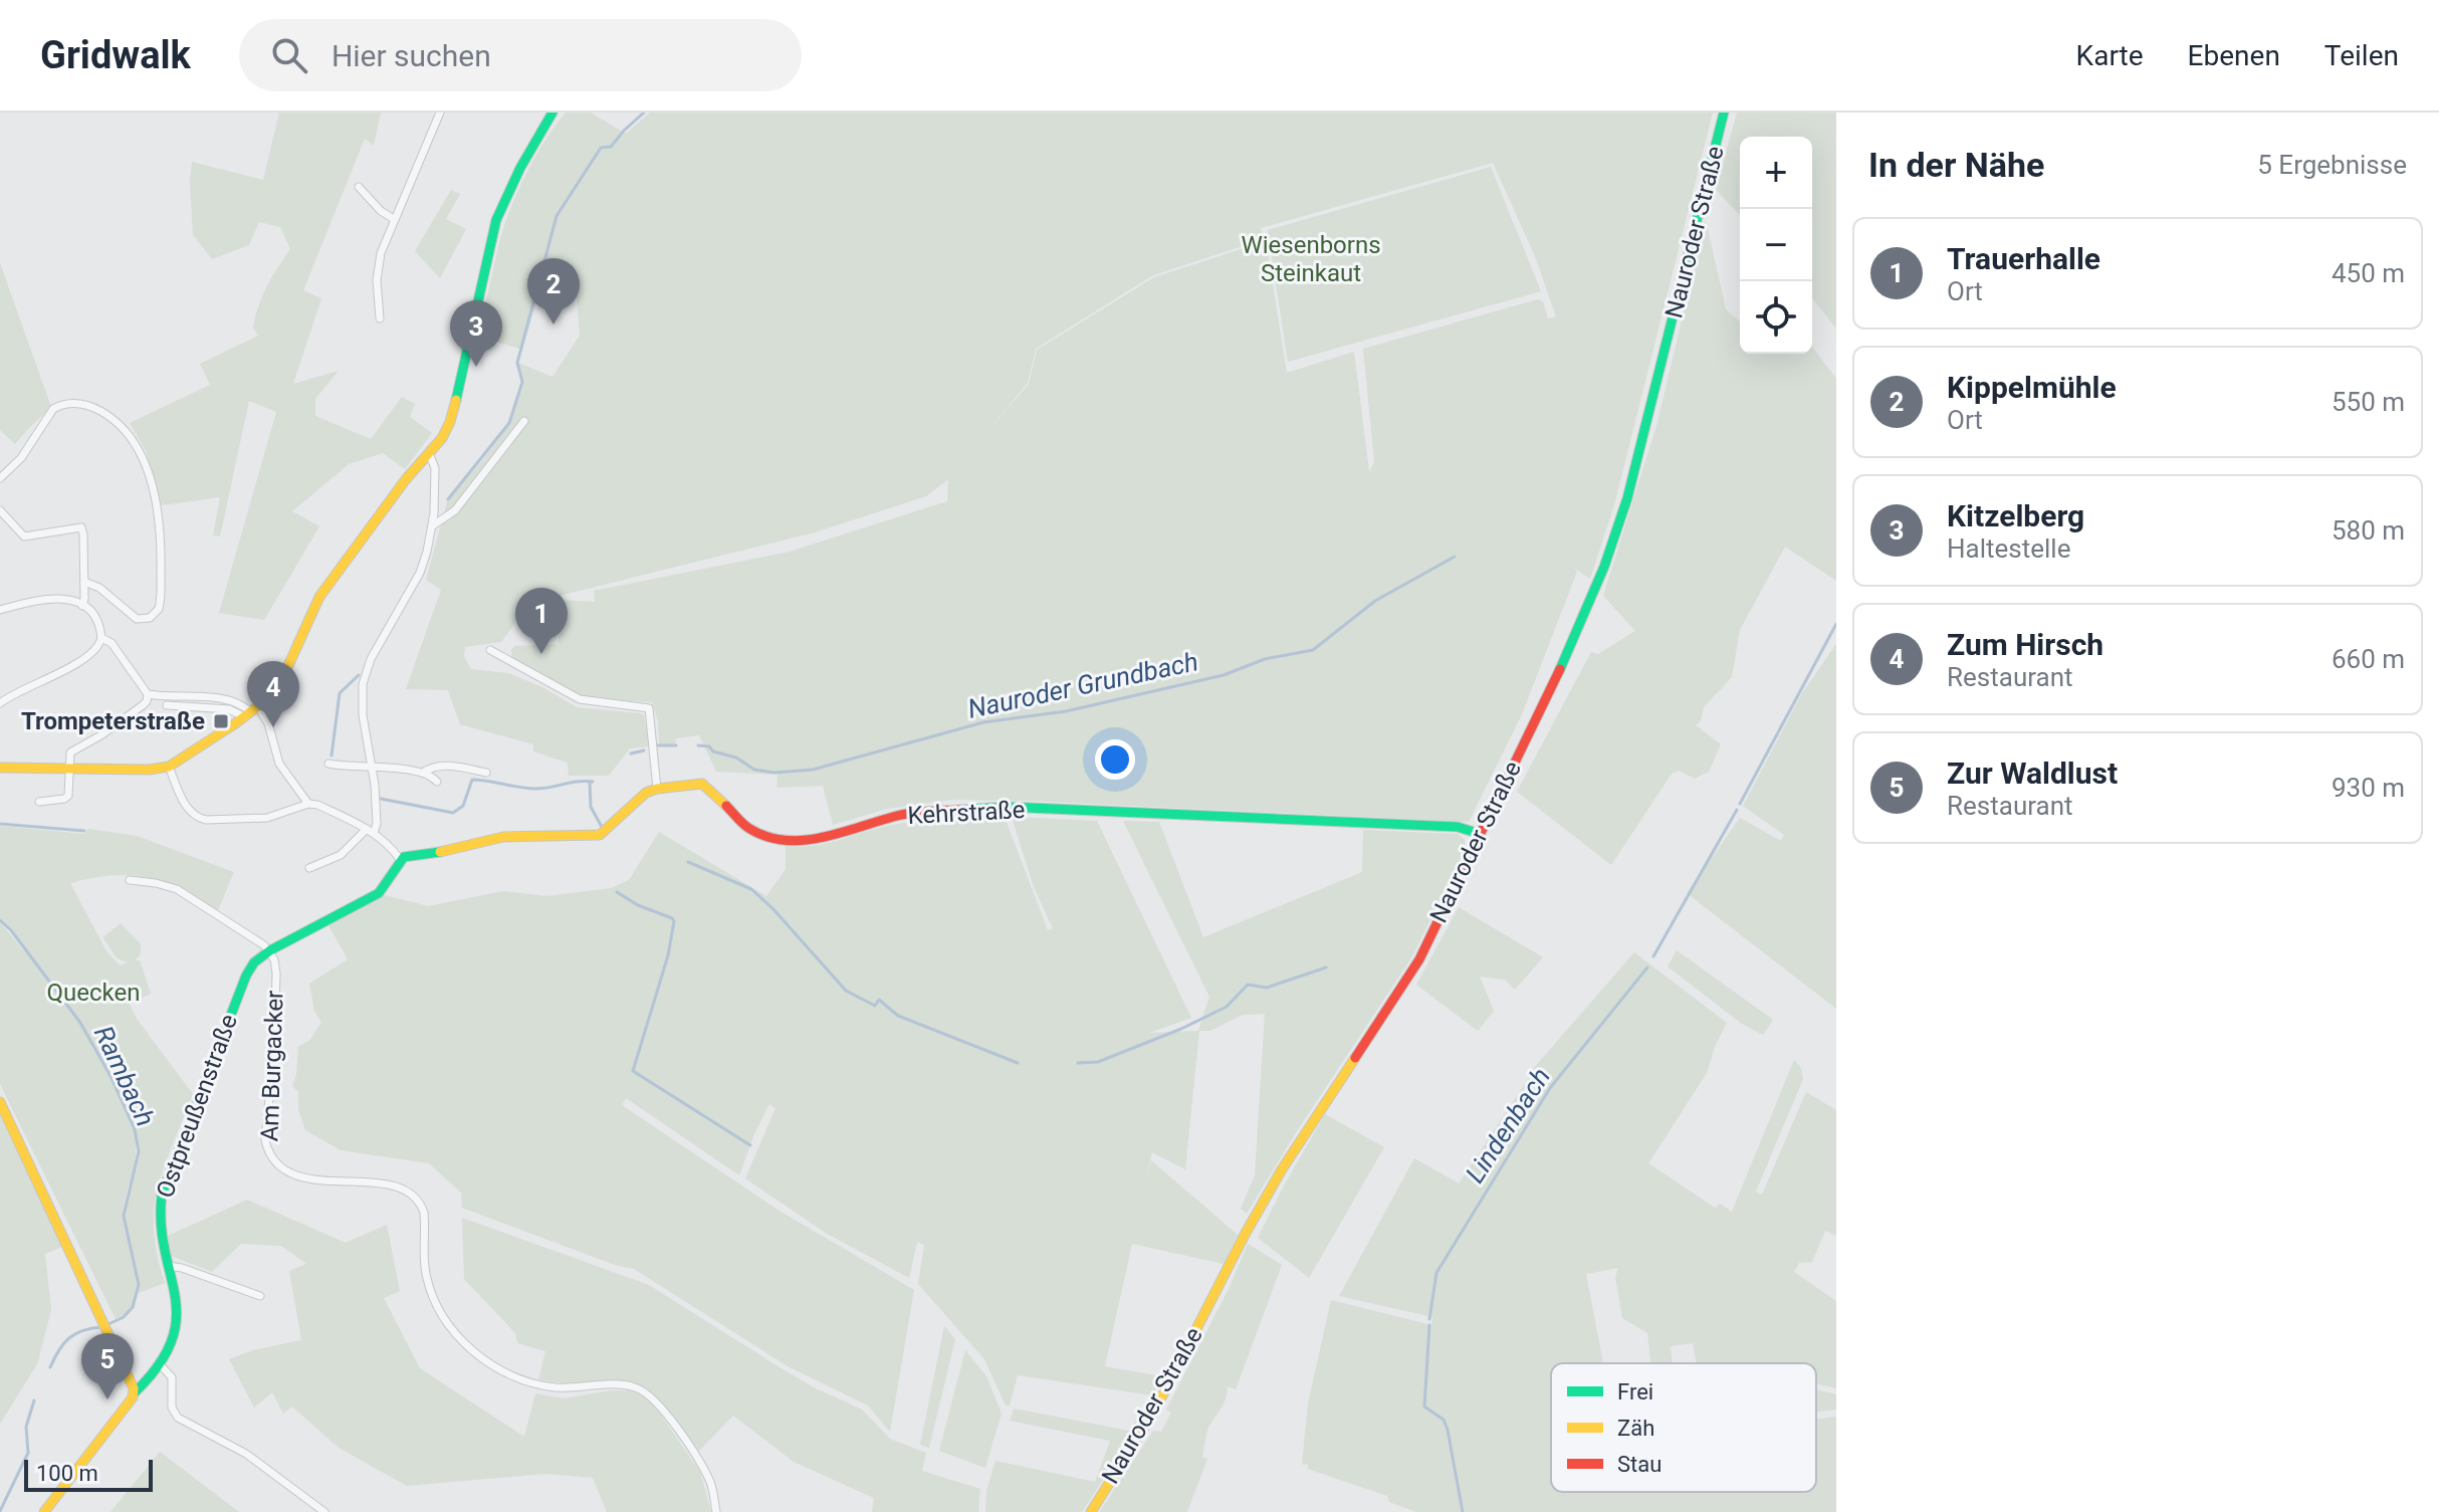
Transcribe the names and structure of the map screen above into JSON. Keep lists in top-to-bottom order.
{
  "streets": {
    "main road": ["Nauroder Straße", "Kehrstraße", "Ostpreußenstraße"],
    "street": ["Am Burgacker"]
  },
  "crossings": [
    ["Nauroder Straße", "Kehrstraße"],
    ["Am Burgacker", "Ostpreußenstraße"]
  ],
  "water": ["Nauroder Grundbach", "Rambach", "Lindenbach"],
  "parks": ["Wiesenborns Steinkaut", "Quecken"],
  "places": {
    "transit": ["Trompeterstraße"]
  },
  "legend": ["Frei", "Zäh", "Stau"],
  "scale_bar": "100 m",
  "page": {
    "header": "Gridwalk",
    "search": "Hier suchen",
    "nav": ["Karte", "Ebenen", "Teilen"],
    "heading": ["In der Nähe", "5 Ergebnisse"],
    "map_buttons": ["+", "−"],
    "list": [
      {
        "mark": "1",
        "name": "Trauerhalle",
        "note": "Ort",
        "value": "450 m"
      },
      {
        "mark": "2",
        "name": "Kippelmühle",
        "note": "Ort",
        "value": "550 m"
      },
      {
        "mark": "3",
        "name": "Kitzelberg",
        "note": "Haltestelle",
        "value": "580 m"
      },
      {
        "mark": "4",
        "name": "Zum Hirsch",
        "note": "Restaurant",
        "value": "660 m"
      },
      {
        "mark": "5",
        "name": "Zur Waldlust",
        "note": "Restaurant",
        "value": "930 m"
      }
    ],
    "pins": [
      "2",
      "3",
      "1",
      "4",
      "5"
    ],
    "scale": "100 m"
  }
}
